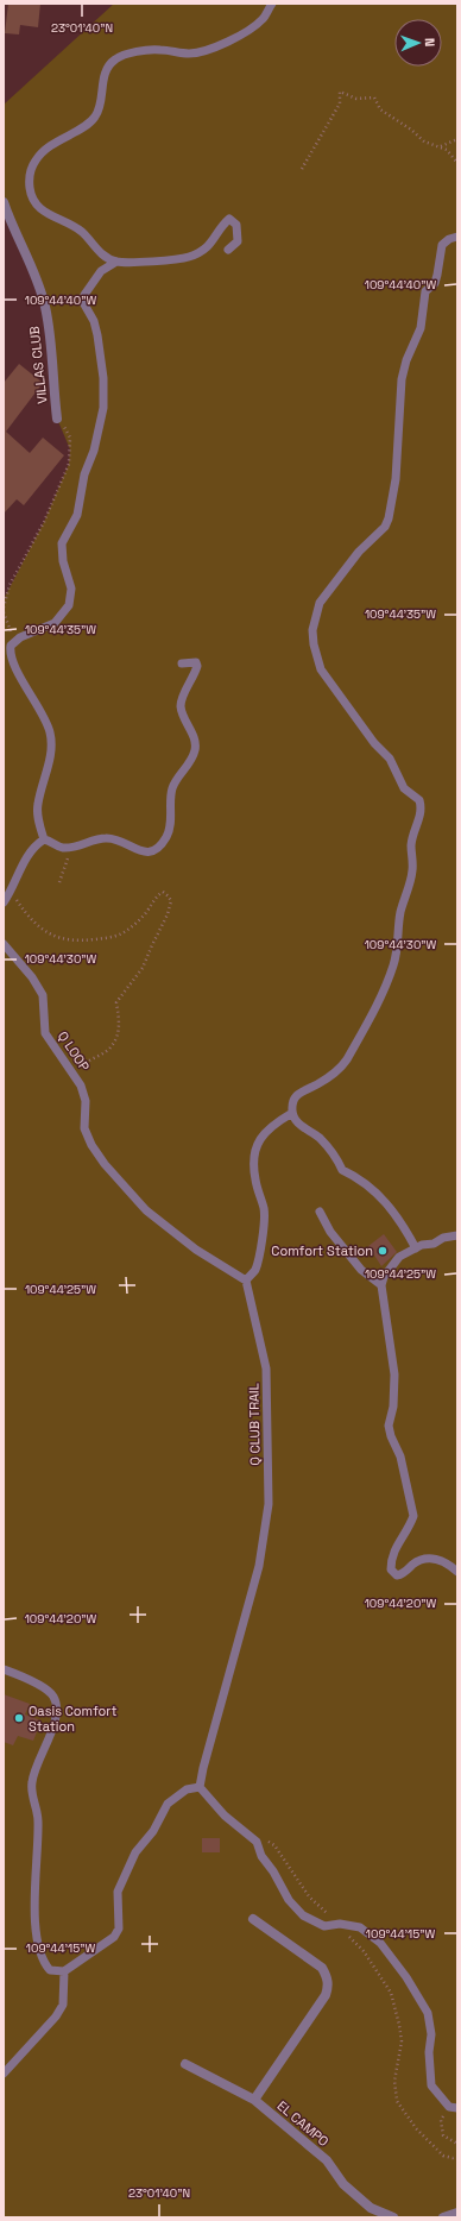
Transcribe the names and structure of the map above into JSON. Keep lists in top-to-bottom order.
{
  "streets": {
    "street": ["VILLAS CLUB", "EL CAMPO"],
    "lane": ["Q LOOP", "Q CLUB TRAIL"]
  },
  "crossings": [
    ["Q LOOP", "Q CLUB TRAIL"]
  ],
  "places": ["Comfort Station", "Oasis Comfort Station"],
  "north": "right",
  "coordinates": [
    "23°01'40\"N",
    "109°44'40\"W",
    "109°44'35\"W",
    "109°44'30\"W",
    "109°44'25\"W",
    "109°44'20\"W",
    "109°44'15\"W"
  ]
}
